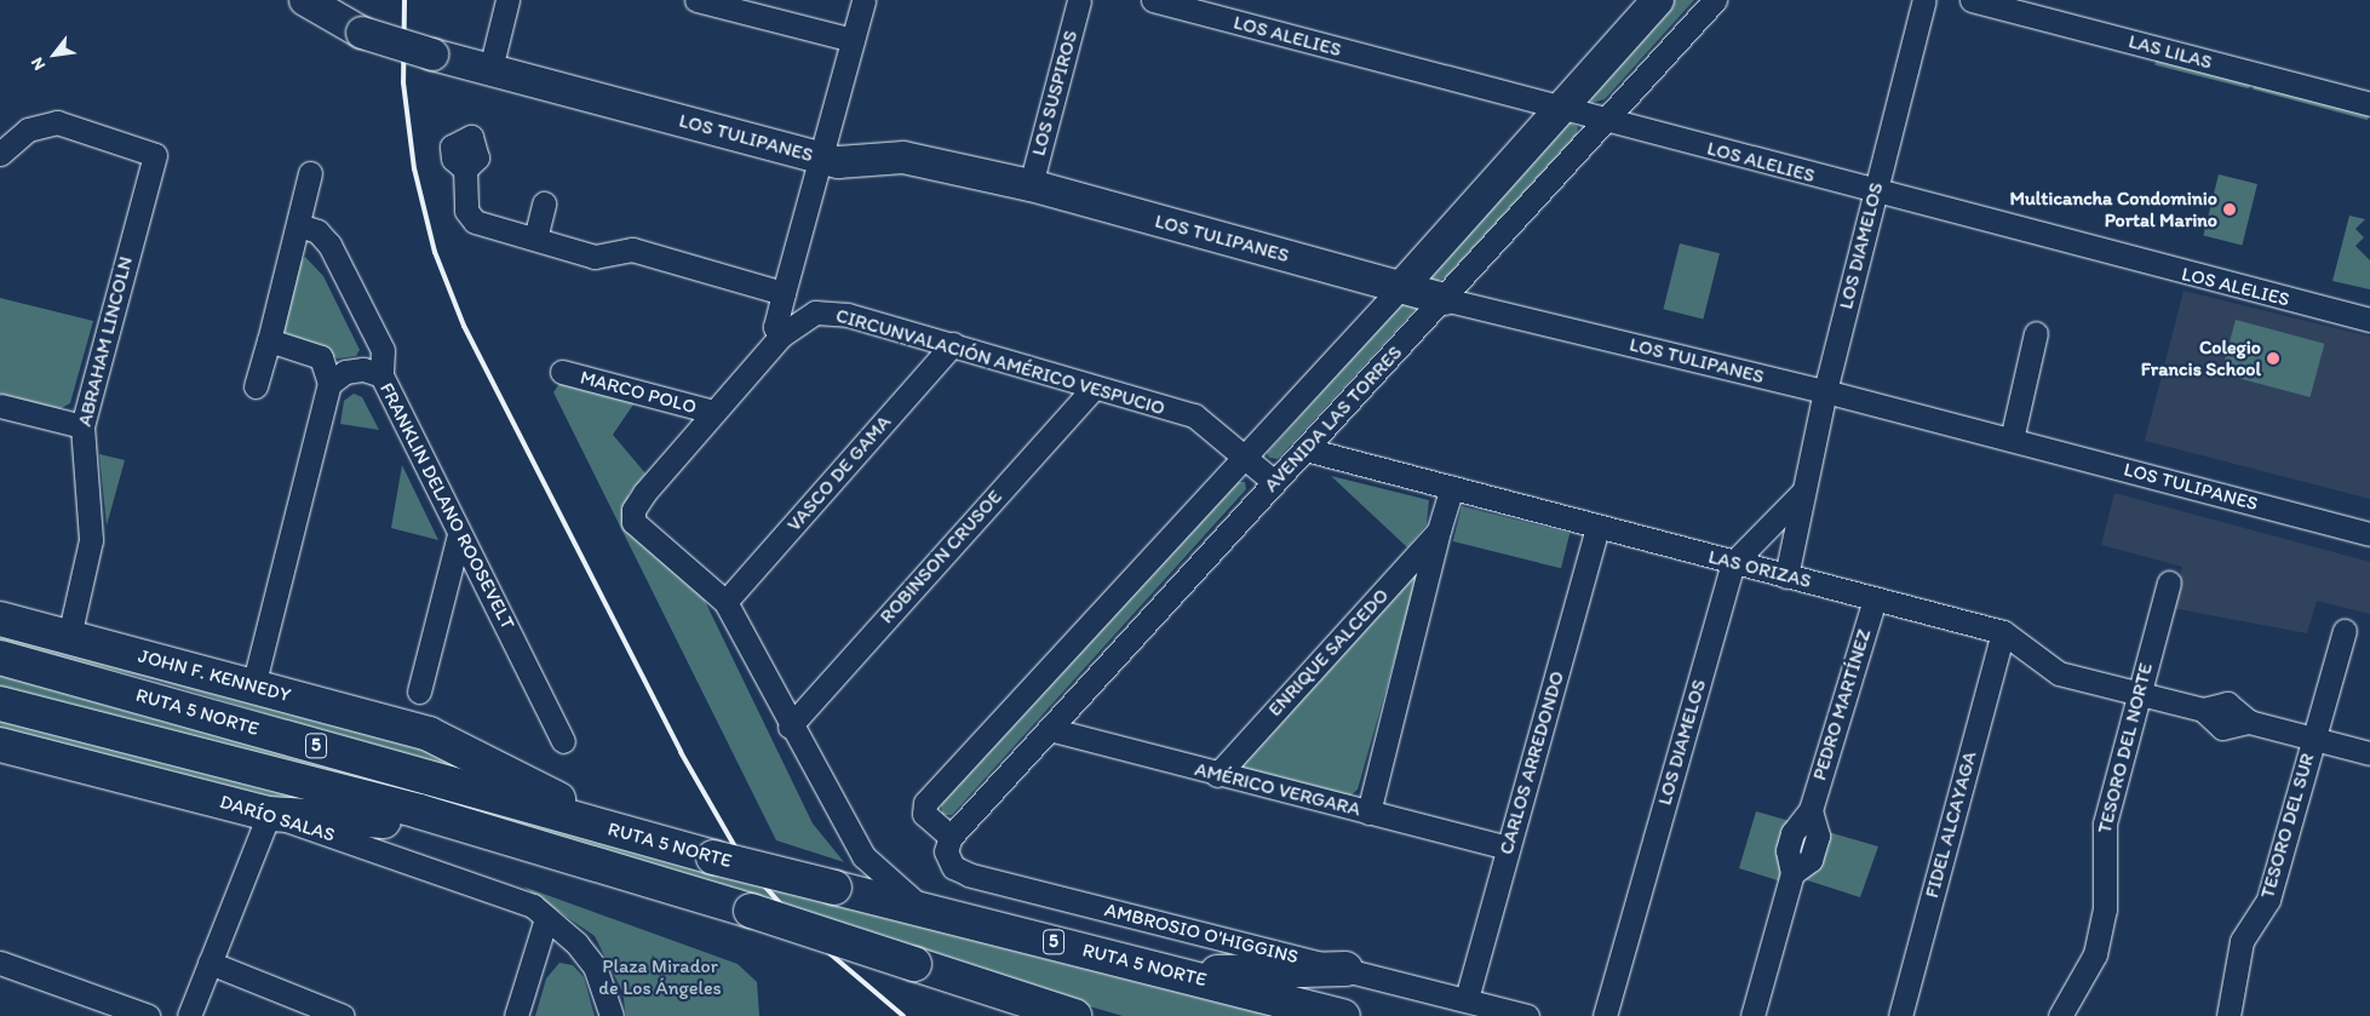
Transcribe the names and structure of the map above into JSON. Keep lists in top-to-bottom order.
{
  "streets": {
    "main road": [
      "JOHN F. KENNEDY",
      "RUTA 5 NORTE",
      "5",
      "DARÍO SALAS"
    ],
    "street": [
      "LOS ALELIES",
      "LAS LILAS",
      "LOS SUSPIROS",
      "LOS TULIPANES",
      "LOS DIAMELOS",
      "ABRAHAM LINCOLN",
      "CIRCUNVALACIÓN AMÉRICO VESPUCIO",
      "MARCO POLO",
      "AVENIDA LAS TORRES",
      "VASCO DE GAMA",
      "FRANKLIN DELANO ROOSEVELT",
      "ROBINSON CRUSOE",
      "LAS ORIZAS",
      "ENRIQUE SALCEDO",
      "PEDRO MARTÍNEZ",
      "TESORO DEL NORTE",
      "CARLOS ARREDONDO",
      "AMÉRICO VERGARA",
      "FIDEL ALCAYAGA",
      "TESORO DEL SUR",
      "AMBROSIO O'HIGGINS"
    ]
  },
  "crossings": [
    ["LOS ALELIES", "LOS DIAMELOS"],
    ["LOS ALELIES", "AVENIDA LAS TORRES"],
    ["LOS SUSPIROS", "LOS TULIPANES"],
    ["LOS TULIPANES", "LOS DIAMELOS"],
    ["LOS TULIPANES", "AVENIDA LAS TORRES"],
    ["LOS DIAMELOS", "LAS ORIZAS"],
    ["ABRAHAM LINCOLN", "JOHN F. KENNEDY"],
    ["CIRCUNVALACIÓN AMÉRICO VESPUCIO", "MARCO POLO"],
    ["CIRCUNVALACIÓN AMÉRICO VESPUCIO", "AVENIDA LAS TORRES"],
    ["CIRCUNVALACIÓN AMÉRICO VESPUCIO", "VASCO DE GAMA"],
    ["CIRCUNVALACIÓN AMÉRICO VESPUCIO", "ROBINSON CRUSOE"],
    ["CIRCUNVALACIÓN AMÉRICO VESPUCIO", "RUTA 5 NORTE"],
    ["AVENIDA LAS TORRES", "LAS ORIZAS"],
    ["AVENIDA LAS TORRES", "AMÉRICO VERGARA"],
    ["AVENIDA LAS TORRES", "AMBROSIO O'HIGGINS"],
    ["LAS ORIZAS", "ENRIQUE SALCEDO"],
    ["LAS ORIZAS", "PEDRO MARTÍNEZ"],
    ["LAS ORIZAS", "TESORO DEL NORTE"],
    ["LAS ORIZAS", "CARLOS ARREDONDO"],
    ["LAS ORIZAS", "FIDEL ALCAYAGA"],
    ["LAS ORIZAS", "TESORO DEL SUR"],
    ["ENRIQUE SALCEDO", "AMÉRICO VERGARA"],
    ["JOHN F. KENNEDY", "RUTA 5 NORTE"],
    ["CARLOS ARREDONDO", "AMÉRICO VERGARA"],
    ["CARLOS ARREDONDO", "AMBROSIO O'HIGGINS"]
  ],
  "parks": ["Plaza Mirador de Los Ángeles"],
  "places": ["Multicancha Condominio Portal Marino", "Colegio Francis School"],
  "north": "bottom left"
}
